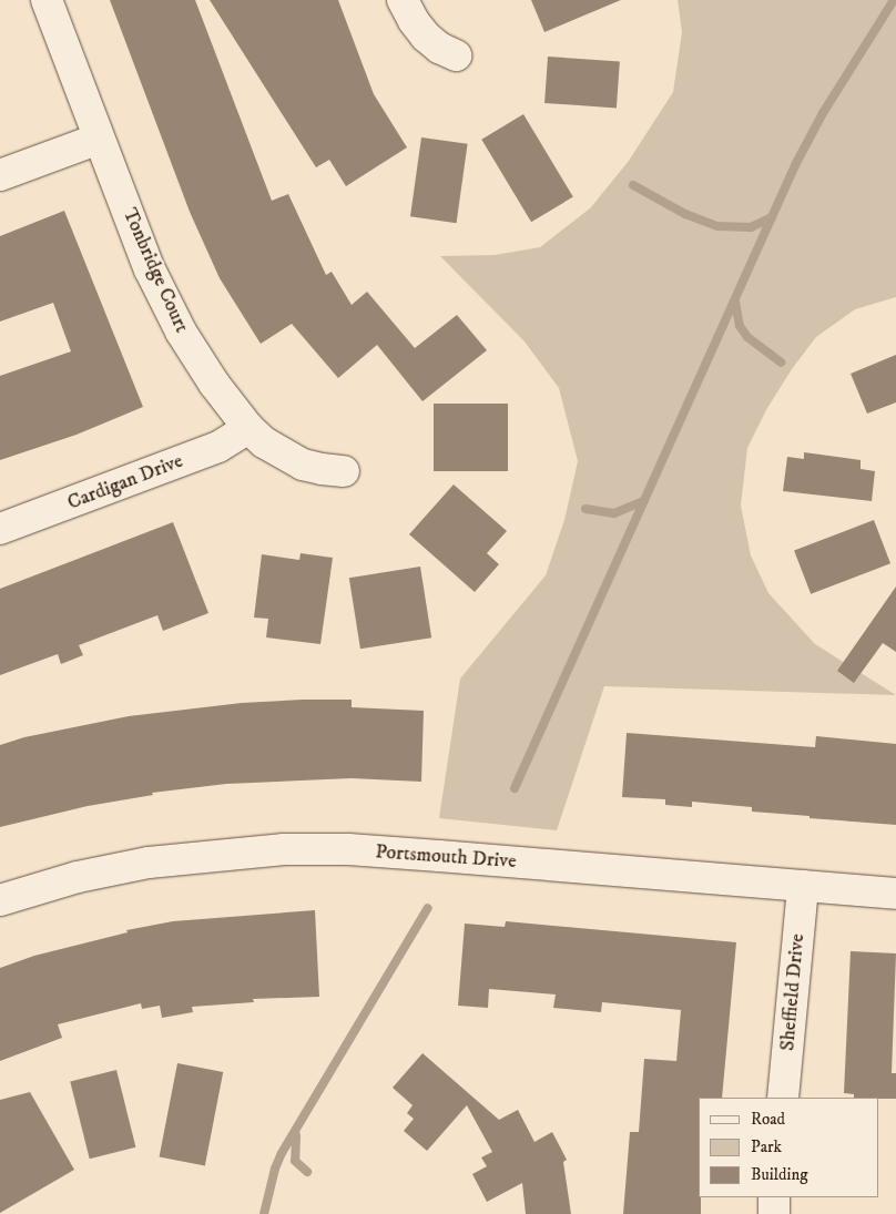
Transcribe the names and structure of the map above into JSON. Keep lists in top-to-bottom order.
{
  "streets": {
    "street": [
      "Tonbridge Court",
      "Cardigan Drive",
      "Portsmouth Drive",
      "Sheffield Drive"
    ]
  },
  "crossings": [
    ["Tonbridge Court", "Cardigan Drive"],
    ["Portsmouth Drive", "Sheffield Drive"]
  ],
  "legend": ["Road", "Park", "Building"]
}
